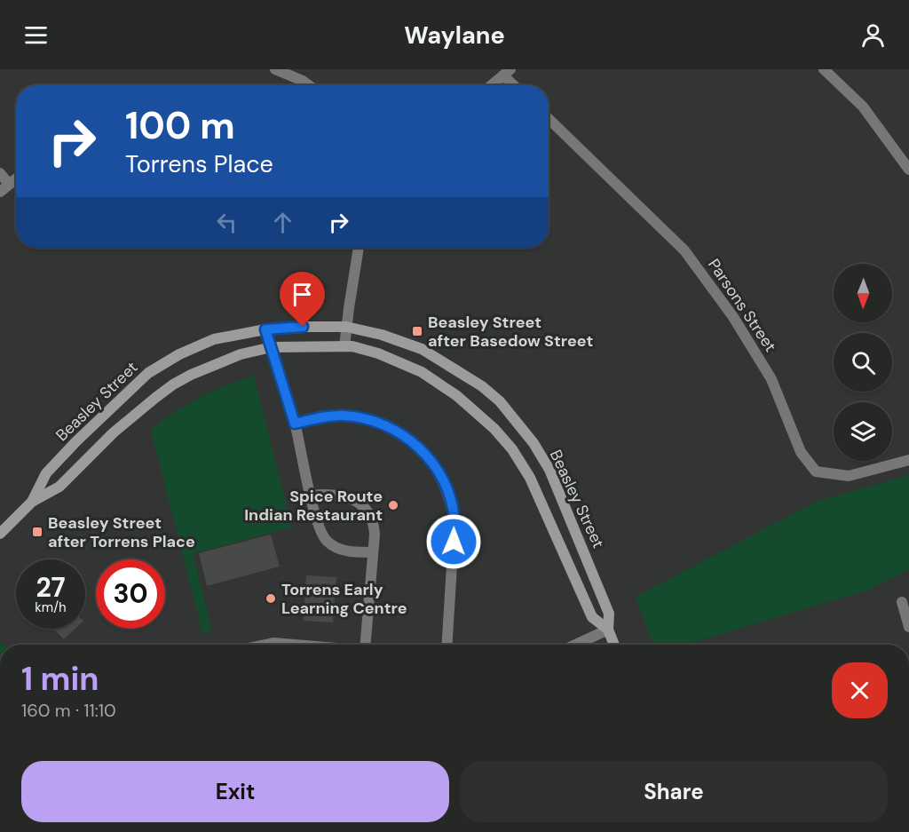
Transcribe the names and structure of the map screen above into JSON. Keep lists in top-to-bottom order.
{
  "streets": {
    "main road": ["Beasley Street"],
    "street": ["Parsons Street"]
  },
  "places": {
    "transit": ["Beasley Street after Basedow Street", "Beasley Street after Torrens Place"],
    "other": ["Spice Route Indian Restaurant", "Torrens Early Learning Centre"]
  },
  "north": "bottom",
  "page": {
    "header": "Waylane",
    "turn": ["100 m", "Torrens Place"],
    "speed": "27 km/h",
    "limit": "30",
    "heading": ["1 min", "160 m · 11:10"],
    "buttons": ["Exit", "Share"]
  }
}
